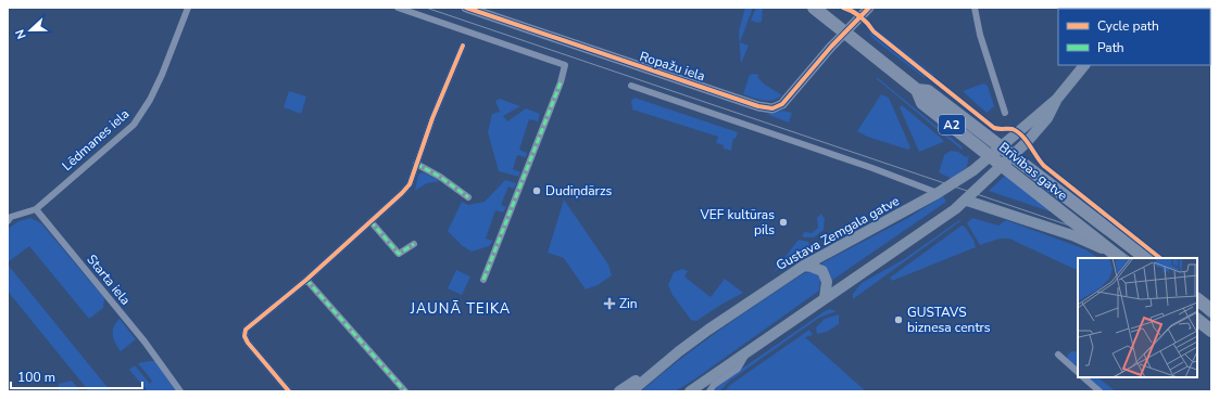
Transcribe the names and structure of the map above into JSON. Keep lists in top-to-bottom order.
{
  "streets": {
    "highway": ["A2", "Brīvības gatve"],
    "main road": ["Gustava Zemgala gatve"],
    "street": ["Ropažu iela", "Lēdmanes iela", "Starta iela"]
  },
  "crossings": [
    ["Ropažu iela", "Brīvības gatve"],
    ["Lēdmanes iela", "Starta iela"],
    ["Brīvības gatve", "Gustava Zemgala gatve"]
  ],
  "districts": ["JAUNĀ TEIKA"],
  "places": {
    "other": ["Dudiņdārzs", "VEF kultūras pils", "GUSTAVS biznesa centrs"],
    "health": ["Zin"]
  },
  "legend": ["Cycle path", "Path"],
  "scale_bar": "100 m",
  "north": "left"
}
